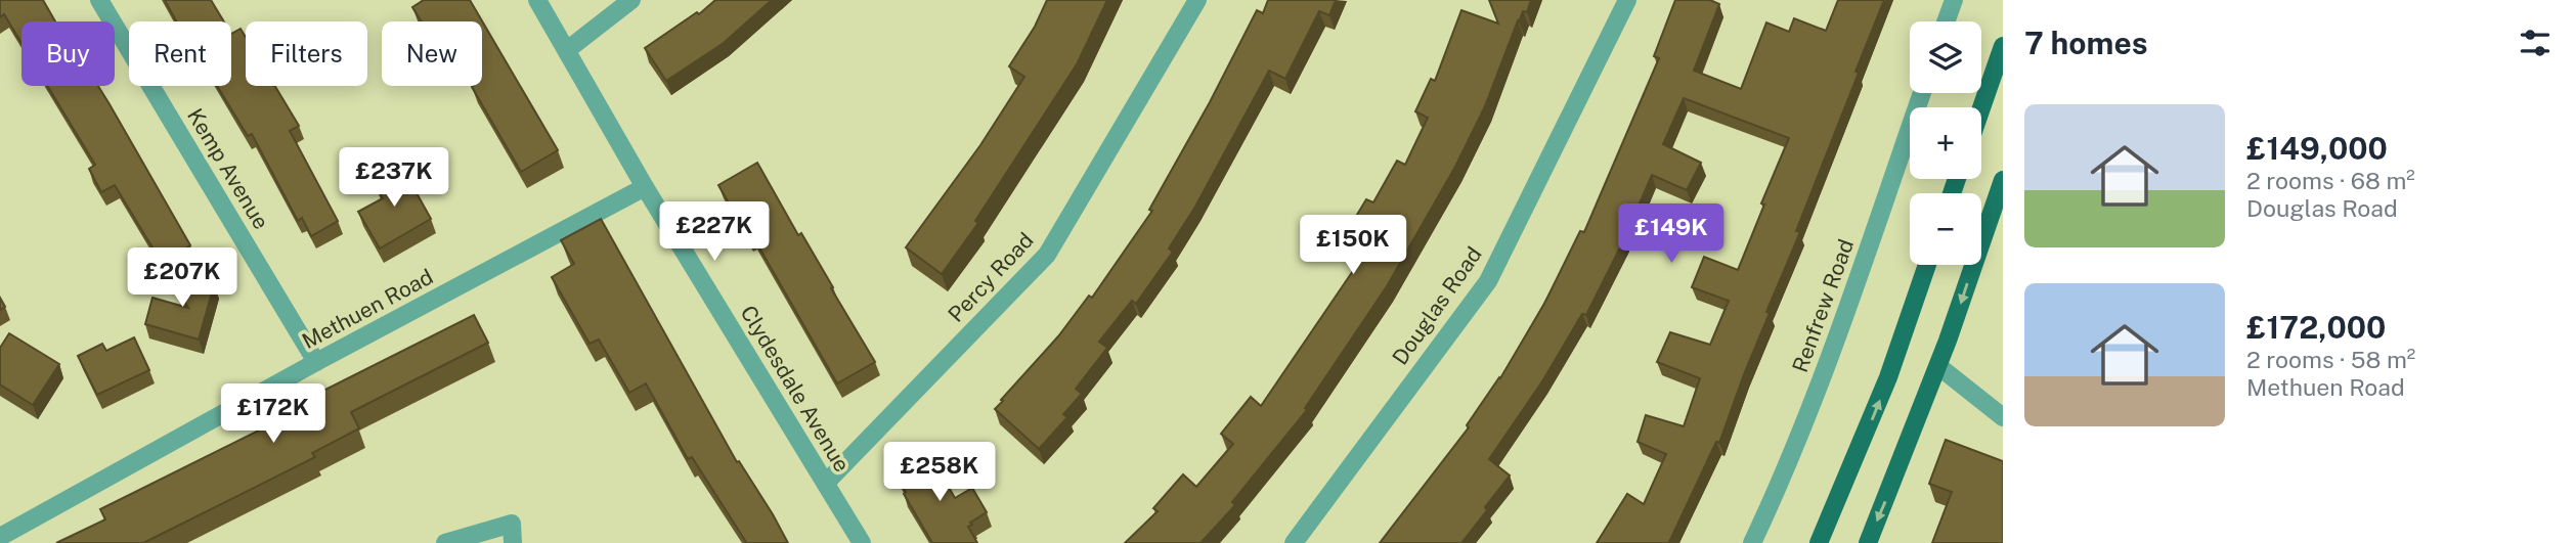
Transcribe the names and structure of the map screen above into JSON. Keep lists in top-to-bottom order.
{
  "streets": {
    "street": [
      "Kemp Avenue",
      "Percy Road",
      "Douglas Road",
      "Renfrew Road",
      "Methuen Road",
      "Clydesdale Avenue"
    ]
  },
  "crossings": [
    ["Kemp Avenue", "Methuen Road"],
    ["Percy Road", "Clydesdale Avenue"],
    ["Methuen Road", "Clydesdale Avenue"]
  ],
  "page": {
    "heading": "7 homes",
    "map_buttons": ["+", "−"],
    "chip": [
      "Buy",
      "Rent",
      "Filters",
      "New"
    ],
    "list": [
      {
        "name": "£149,000",
        "note": "2 rooms · 68 m² · Douglas Road"
      },
      {
        "name": "£172,000",
        "note": "2 rooms · 58 m² · Methuen Road"
      }
    ],
    "price": [
      "£237K",
      "£227K",
      "£149K",
      "£150K",
      "£207K",
      "£172K",
      "£258K"
    ]
  }
}
